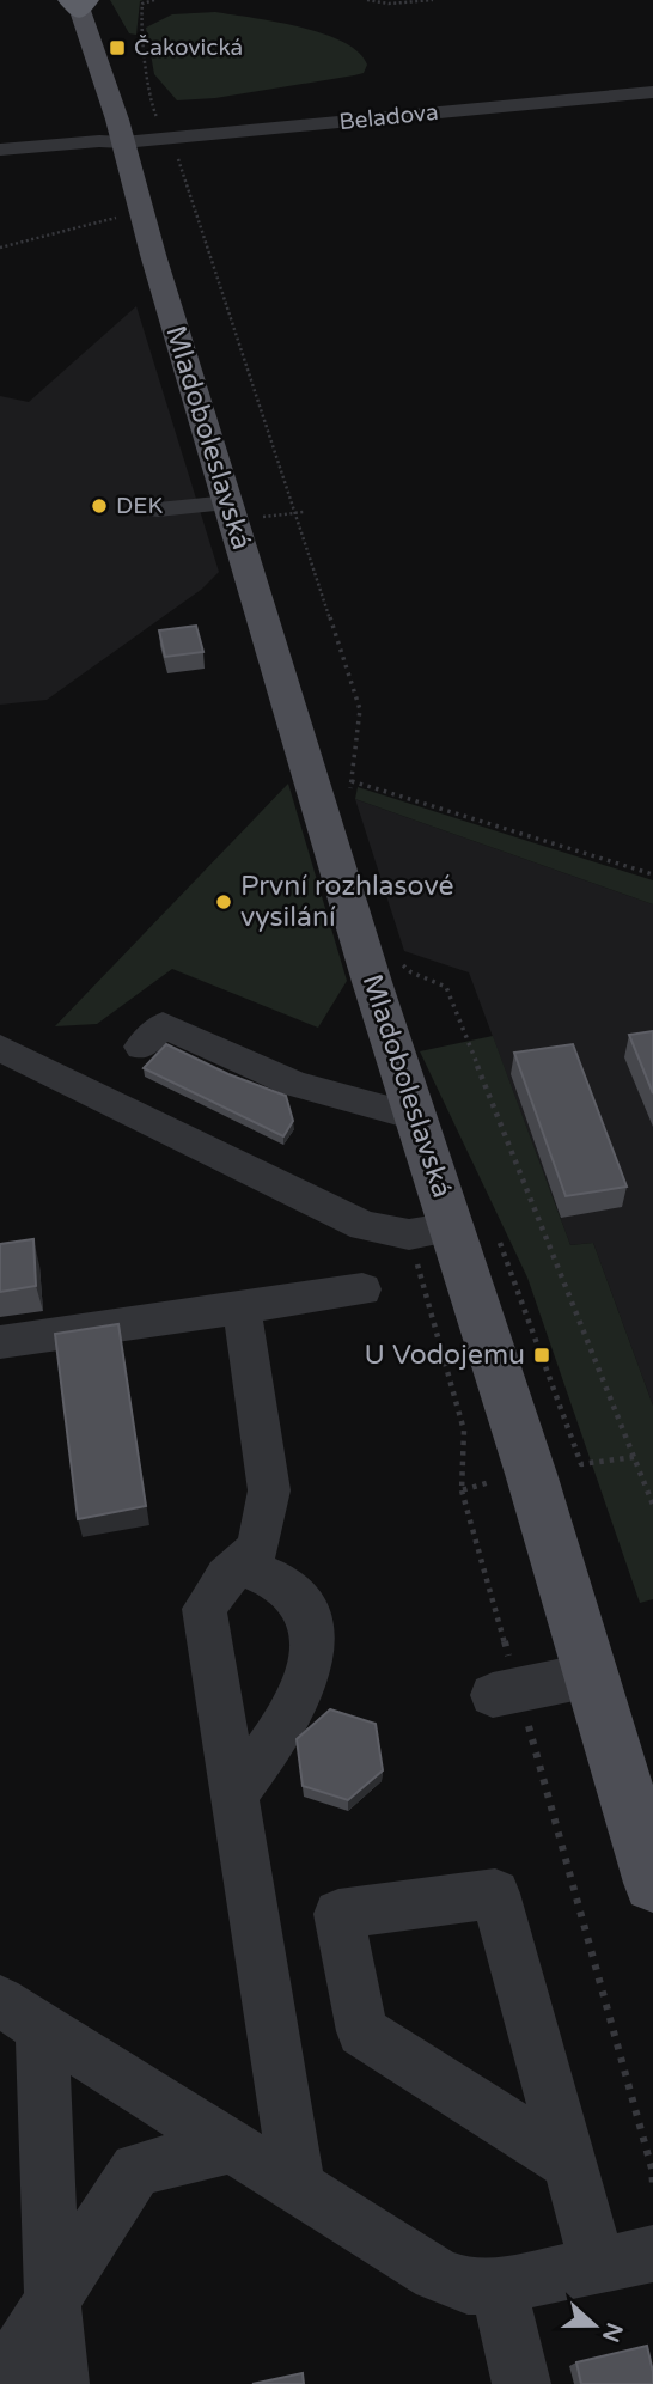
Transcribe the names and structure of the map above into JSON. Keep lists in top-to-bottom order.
{
  "streets": {
    "main road": ["Mladoboleslavská"],
    "street": ["Beladova"]
  },
  "crossings": [
    ["Beladova", "Mladoboleslavská"]
  ],
  "places": {
    "transit": ["Čakovická", "U Vodojemu"],
    "other": ["DEK", "První rozhlasové vysilání"]
  },
  "north": "right"
}
